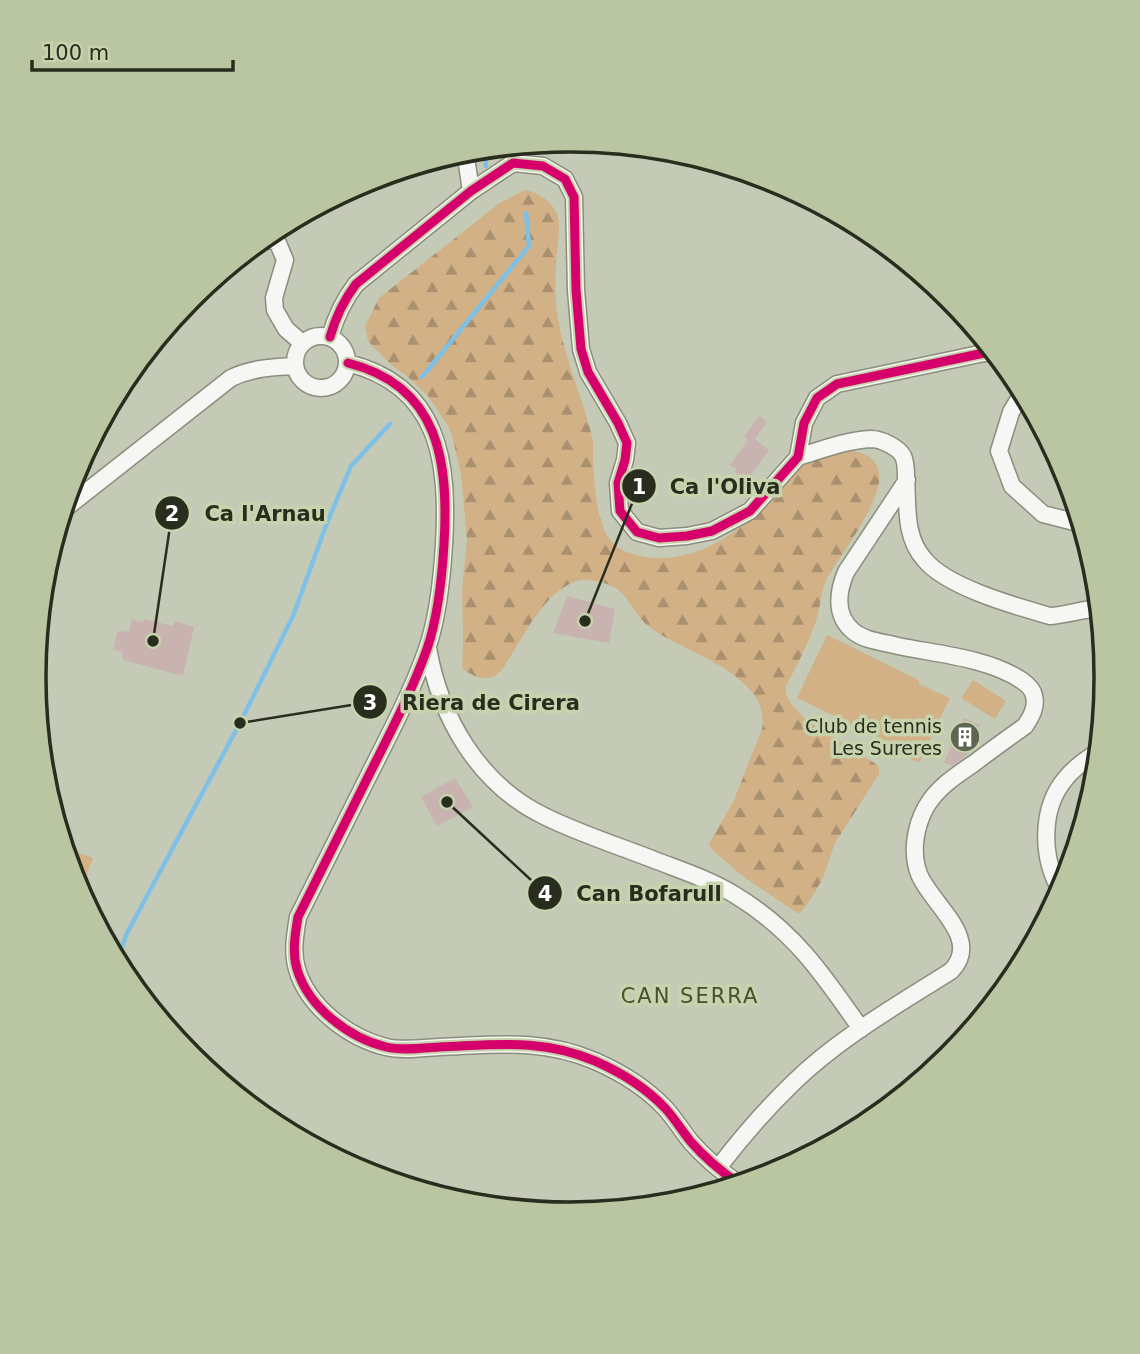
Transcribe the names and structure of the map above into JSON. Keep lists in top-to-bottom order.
{
  "districts": ["CAN SERRA"],
  "places": {
    "other": [
      "Ca l'Oliva",
      "Ca l'Arnau",
      "Riera de Cirera",
      "Can Bofarull"
    ],
    "building": ["Club de tennis Les Sureres"]
  },
  "scale_bar": "100 m"
}
